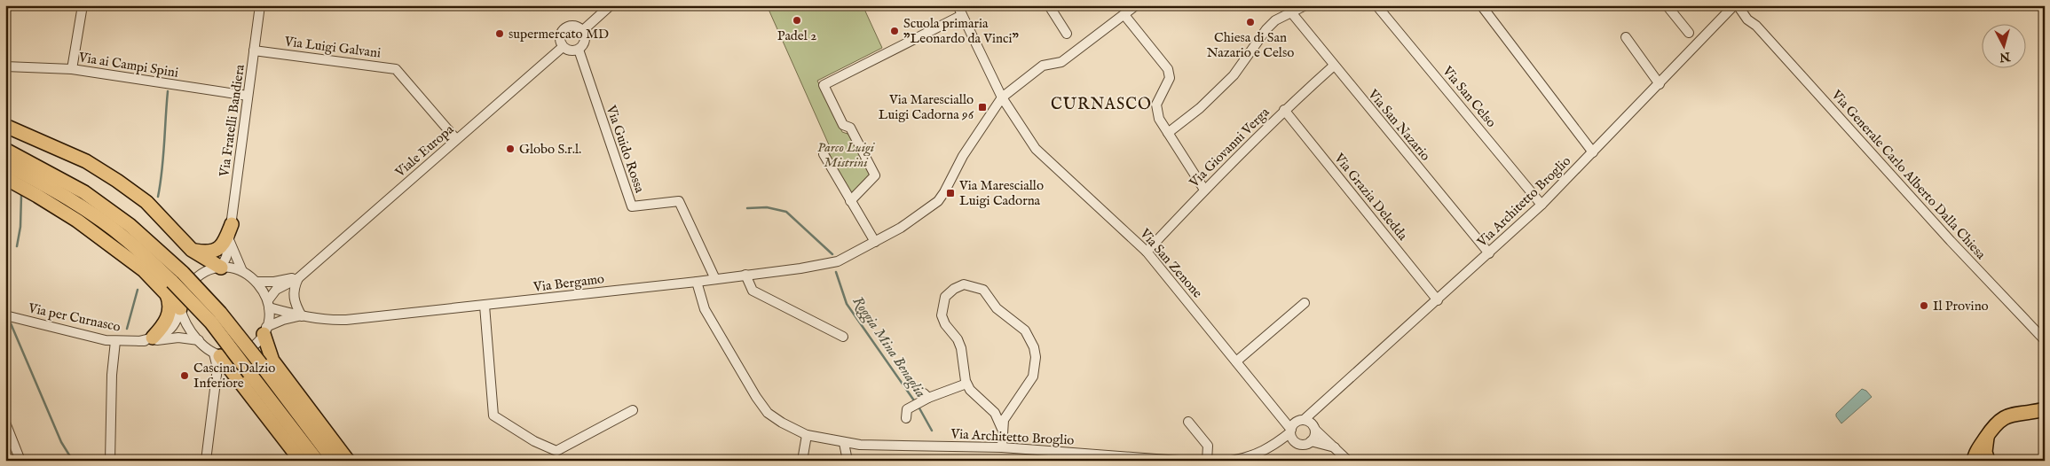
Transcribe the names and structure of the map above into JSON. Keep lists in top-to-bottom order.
{
  "streets": {
    "street": [
      "Via Luigi Galvani",
      "Via ai Campi Spini",
      "Via San Celso",
      "Via Fratelli Bandiera",
      "Via San Nazario",
      "Via Giovanni Verga",
      "Via Guido Rossa",
      "Viale Europa",
      "Via Generale Carlo Alberto Dalla Chiesa",
      "Via Grazia Deledda",
      "Via Architetto Broglio",
      "Via San Zenone",
      "Via Bergamo",
      "Via per Curnasco"
    ]
  },
  "crossings": [
    ["Via Luigi Galvani", "Via Fratelli Bandiera"],
    ["Via Luigi Galvani", "Viale Europa"],
    ["Via ai Campi Spini", "Via Fratelli Bandiera"],
    ["Via San Celso", "Via Architetto Broglio"],
    ["Via Fratelli Bandiera", "Viale Europa"],
    ["Via Fratelli Bandiera", "Via Bergamo"],
    ["Via Fratelli Bandiera", "Via per Curnasco"],
    ["Via San Nazario", "Via Giovanni Verga"],
    ["Via San Nazario", "Via Architetto Broglio"],
    ["Via Giovanni Verga", "Via Grazia Deledda"],
    ["Via Giovanni Verga", "Via San Zenone"],
    ["Via Guido Rossa", "Viale Europa"],
    ["Via Guido Rossa", "Via Bergamo"],
    ["Viale Europa", "Via Bergamo"],
    ["Viale Europa", "Via per Curnasco"],
    ["Via Generale Carlo Alberto Dalla Chiesa", "Via Architetto Broglio"],
    ["Via Grazia Deledda", "Via Architetto Broglio"],
    ["Via Architetto Broglio", "Via San Zenone"],
    ["Via Architetto Broglio", "Via Bergamo"],
    ["Via Bergamo", "Via per Curnasco"]
  ],
  "districts": ["CURNASCO"],
  "water": ["Roggia Mina Benaglia"],
  "parks": ["Parco Luigi Mistrini"],
  "places": {
    "other": [
      "Padel 2",
      "Chiesa di San Nazario e Celso",
      "Scuola primaria \"Leonardo da Vinci\"",
      "supermercato MD",
      "Globo S.r.l.",
      "Il Provino",
      "Cascina Dalzio Inferiore"
    ],
    "transit": ["Via Maresciallo Luigi Cadorna 96", "Via Maresciallo Luigi Cadorna"]
  },
  "north": "bottom"
}
